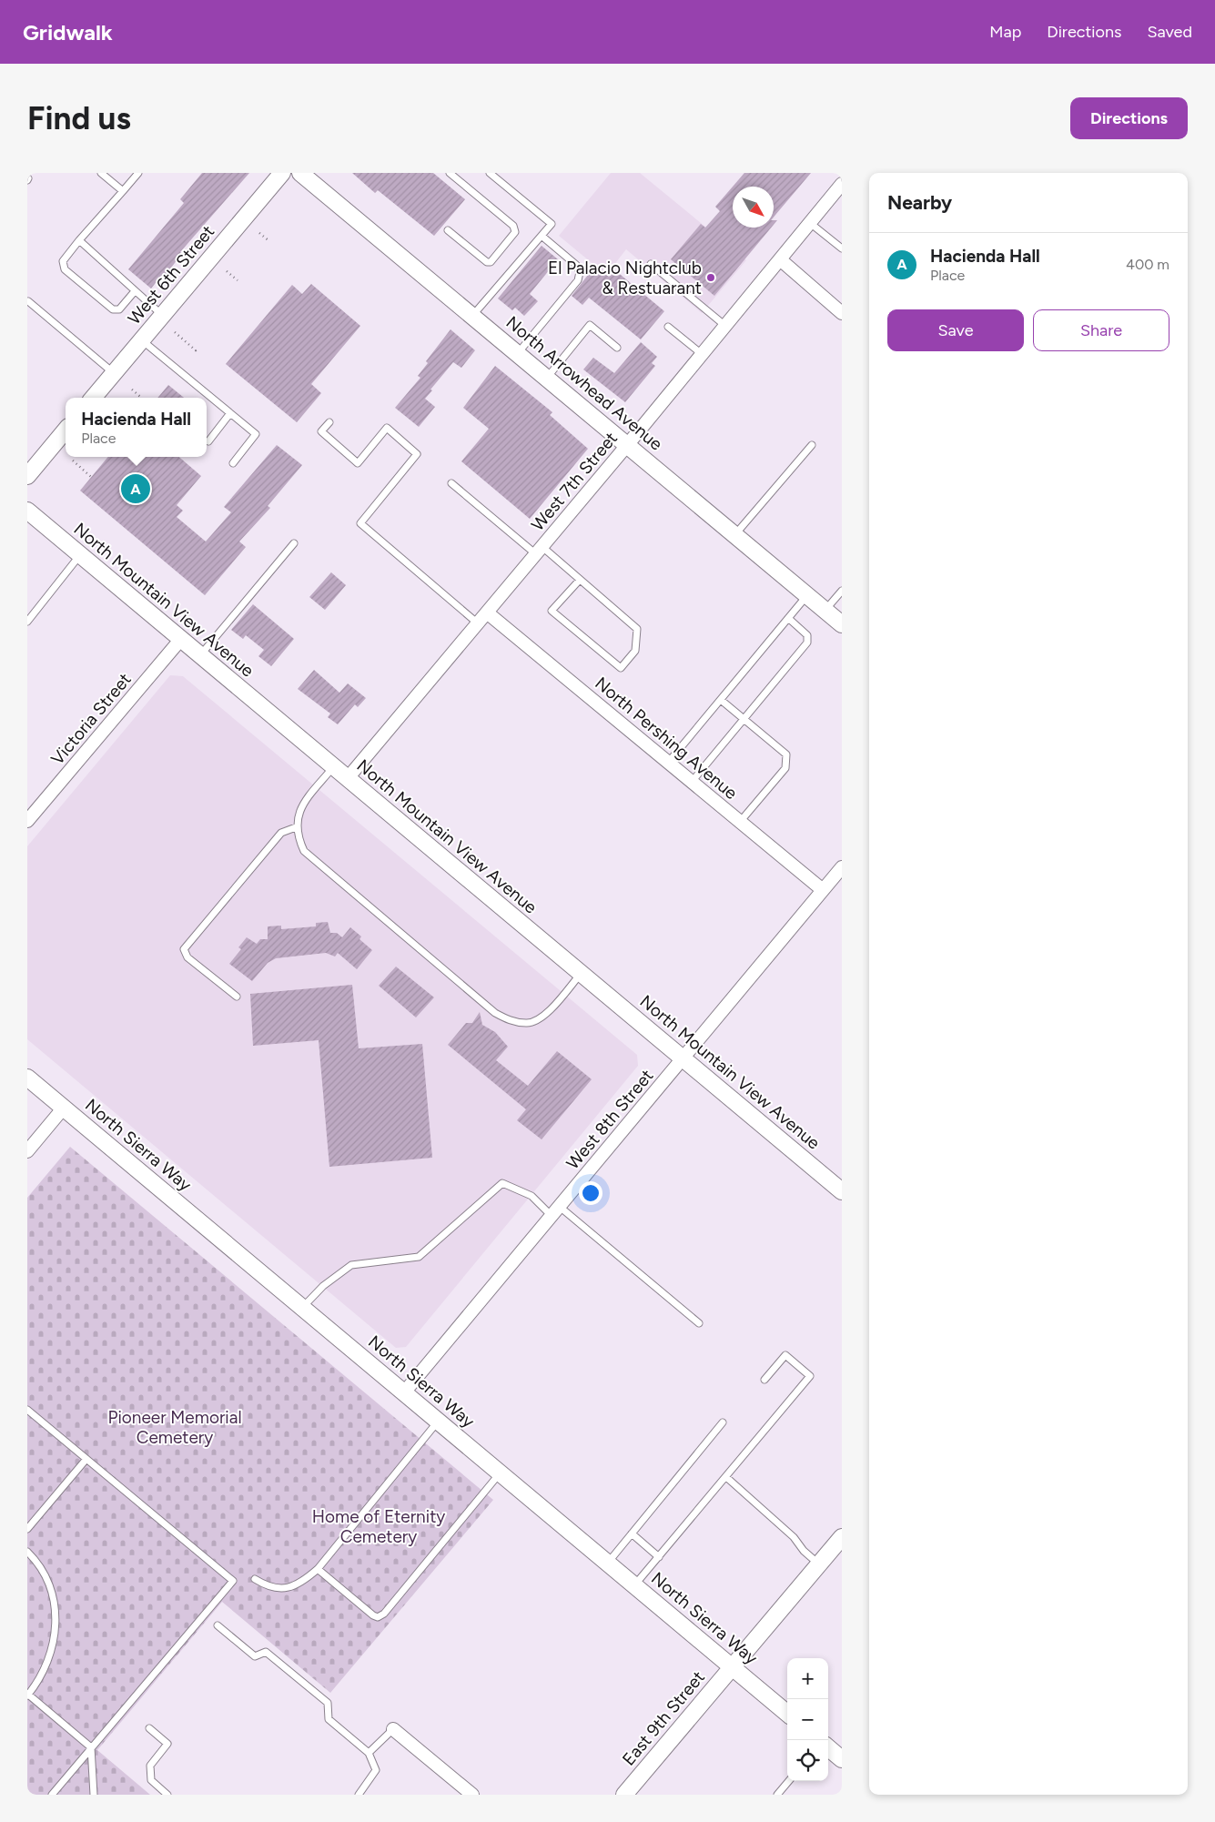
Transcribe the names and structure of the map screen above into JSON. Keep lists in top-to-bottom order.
{
  "streets": {
    "street": [
      "West 6th Street",
      "North Arrowhead Avenue",
      "West 7th Street",
      "North Mountain View Avenue",
      "Victoria Street",
      "North Pershing Avenue",
      "West 8th Street",
      "North Sierra Way",
      "East 9th Street"
    ]
  },
  "crossings": [
    ["North Arrowhead Avenue", "West 7th Street"],
    ["West 7th Street", "North Mountain View Avenue"],
    ["West 7th Street", "North Pershing Avenue"],
    ["North Mountain View Avenue", "Victoria Street"],
    ["North Mountain View Avenue", "West 8th Street"],
    ["North Pershing Avenue", "West 8th Street"],
    ["West 8th Street", "North Sierra Way"],
    ["North Sierra Way", "East 9th Street"]
  ],
  "parks": ["Pioneer Memorial Cemetery", "Home of Eternity Cemetery"],
  "places": ["El Palacio Nightclub & Restuarant"],
  "north": "bottom right",
  "page": {
    "header": "Gridwalk",
    "nav": ["Map", "Directions", "Saved"],
    "buttons": [
      "Directions",
      ["Save", "Share"]
    ],
    "title": "Find us",
    "heading": "Nearby",
    "list": [
      {
        "mark": "A",
        "name": "Hacienda Hall",
        "note": "Place",
        "value": "400 m"
      }
    ],
    "popup": ["Hacienda Hall", "Place"],
    "pins": "A",
    "map_buttons": ["+", "−"]
  }
}
